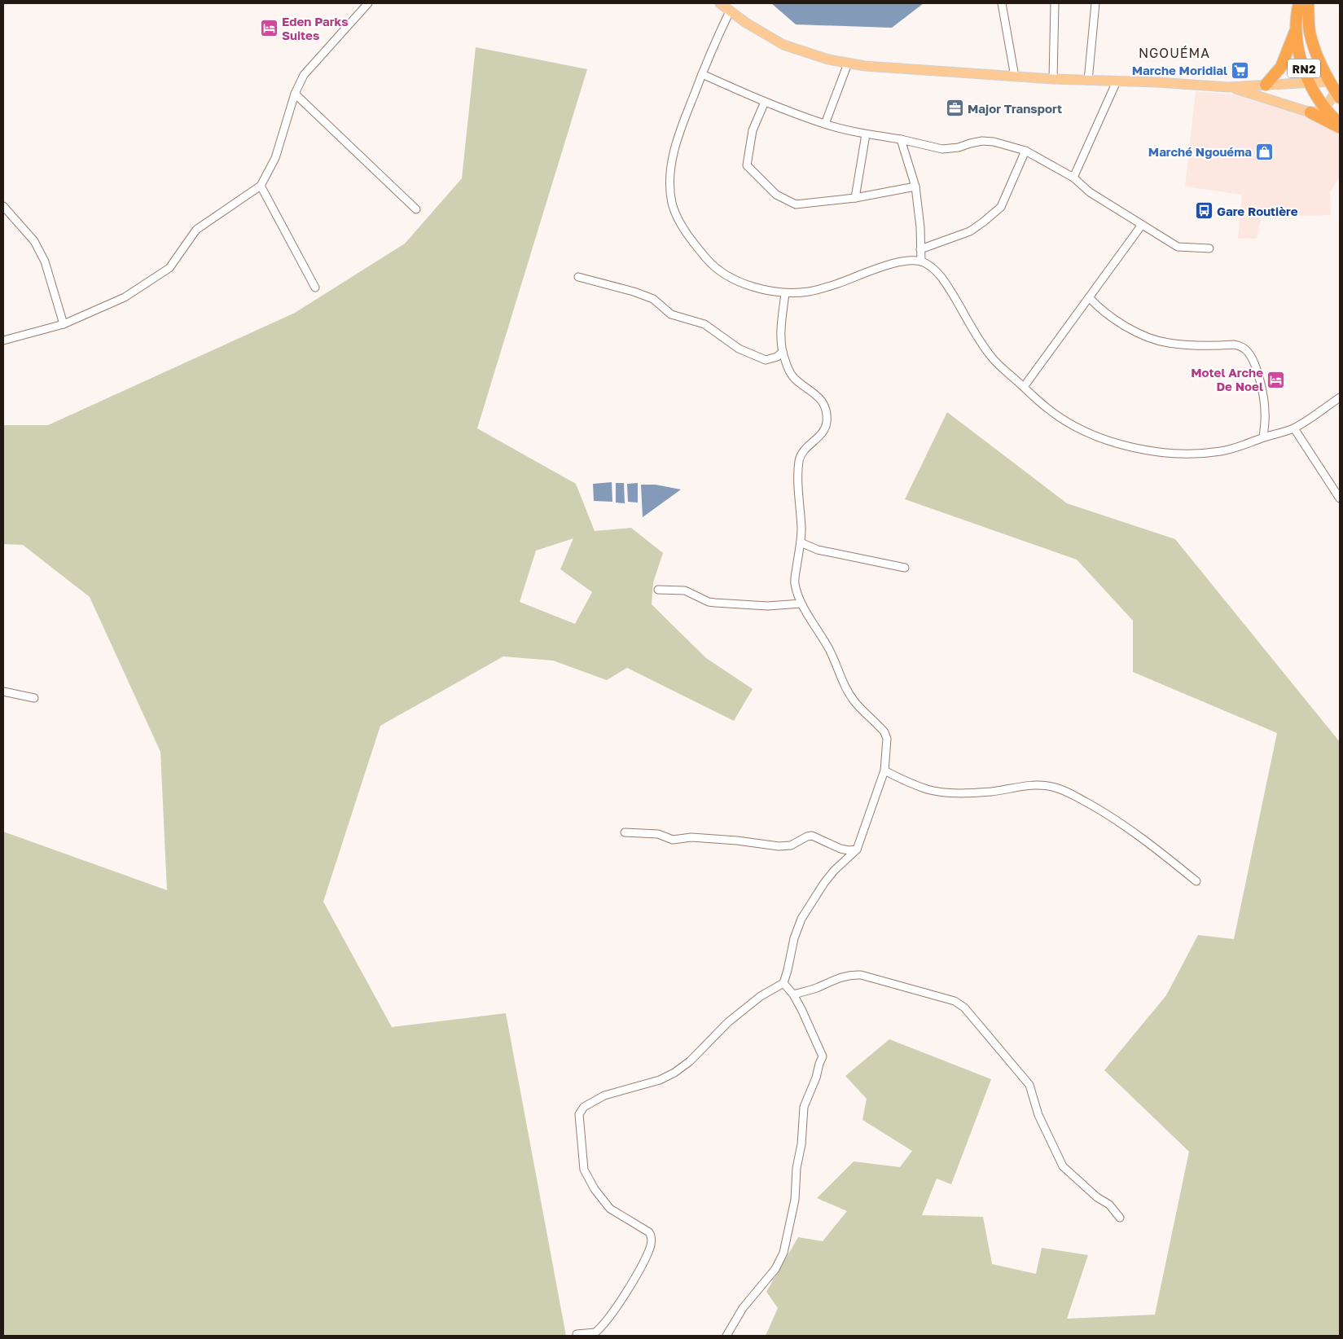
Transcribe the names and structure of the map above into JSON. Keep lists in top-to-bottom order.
{
  "streets": {
    "highway": ["RN2"]
  },
  "districts": ["NGOUÉMA"],
  "places": {
    "hotel": ["Eden Parks Suites", "Motel Arche De Noel"],
    "supermarket": ["Marche Moridial"],
    "office": ["Major Transport"],
    "shop": ["Marché Ngouéma"],
    "bus stop": ["Gare Routière"]
  }
}
